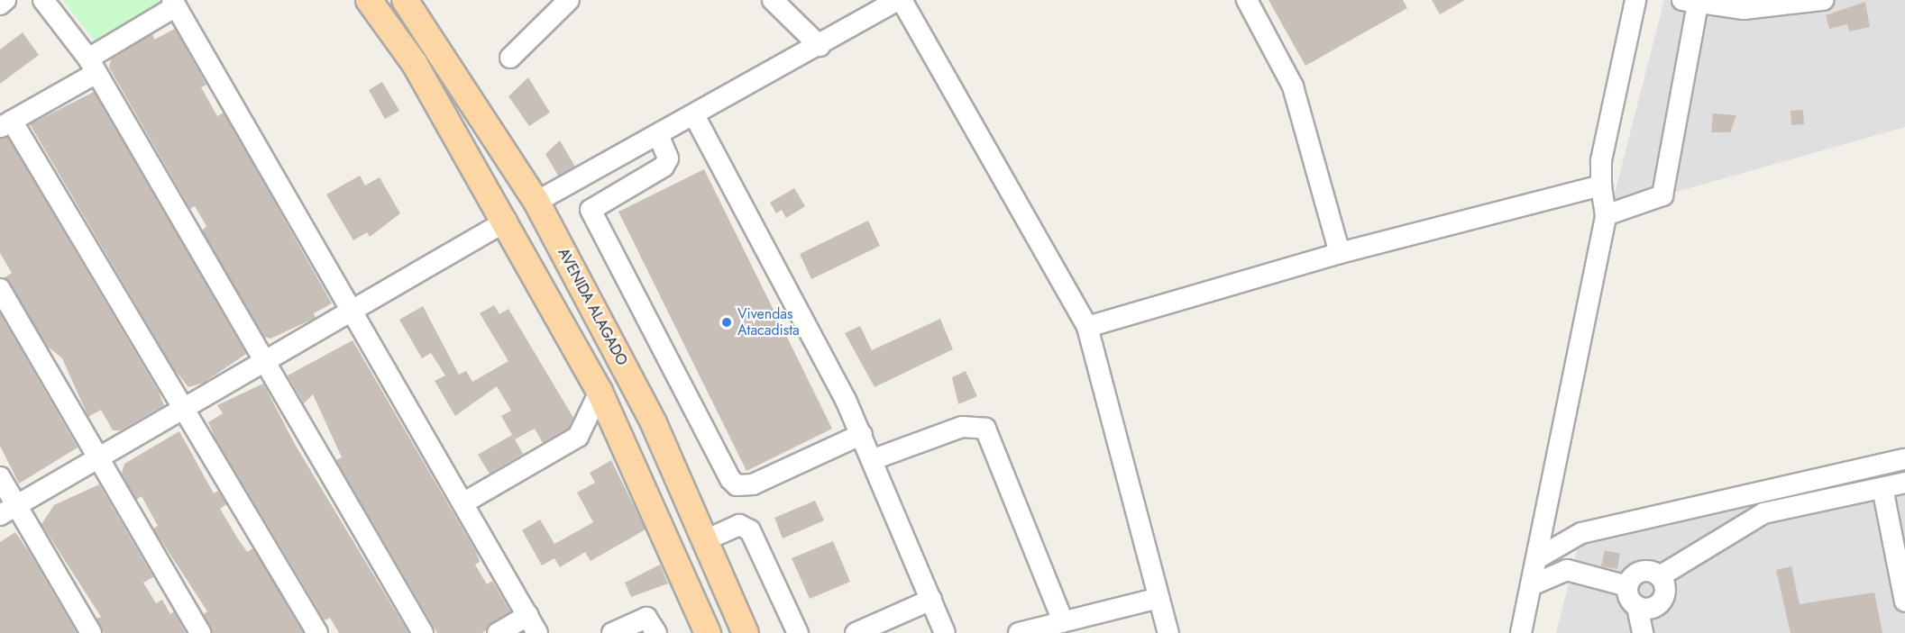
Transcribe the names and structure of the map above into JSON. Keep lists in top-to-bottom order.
{
  "streets": {
    "main road": ["AVENIDA ALAGADO"]
  },
  "places": ["Vivendas Atacadista"]
}
